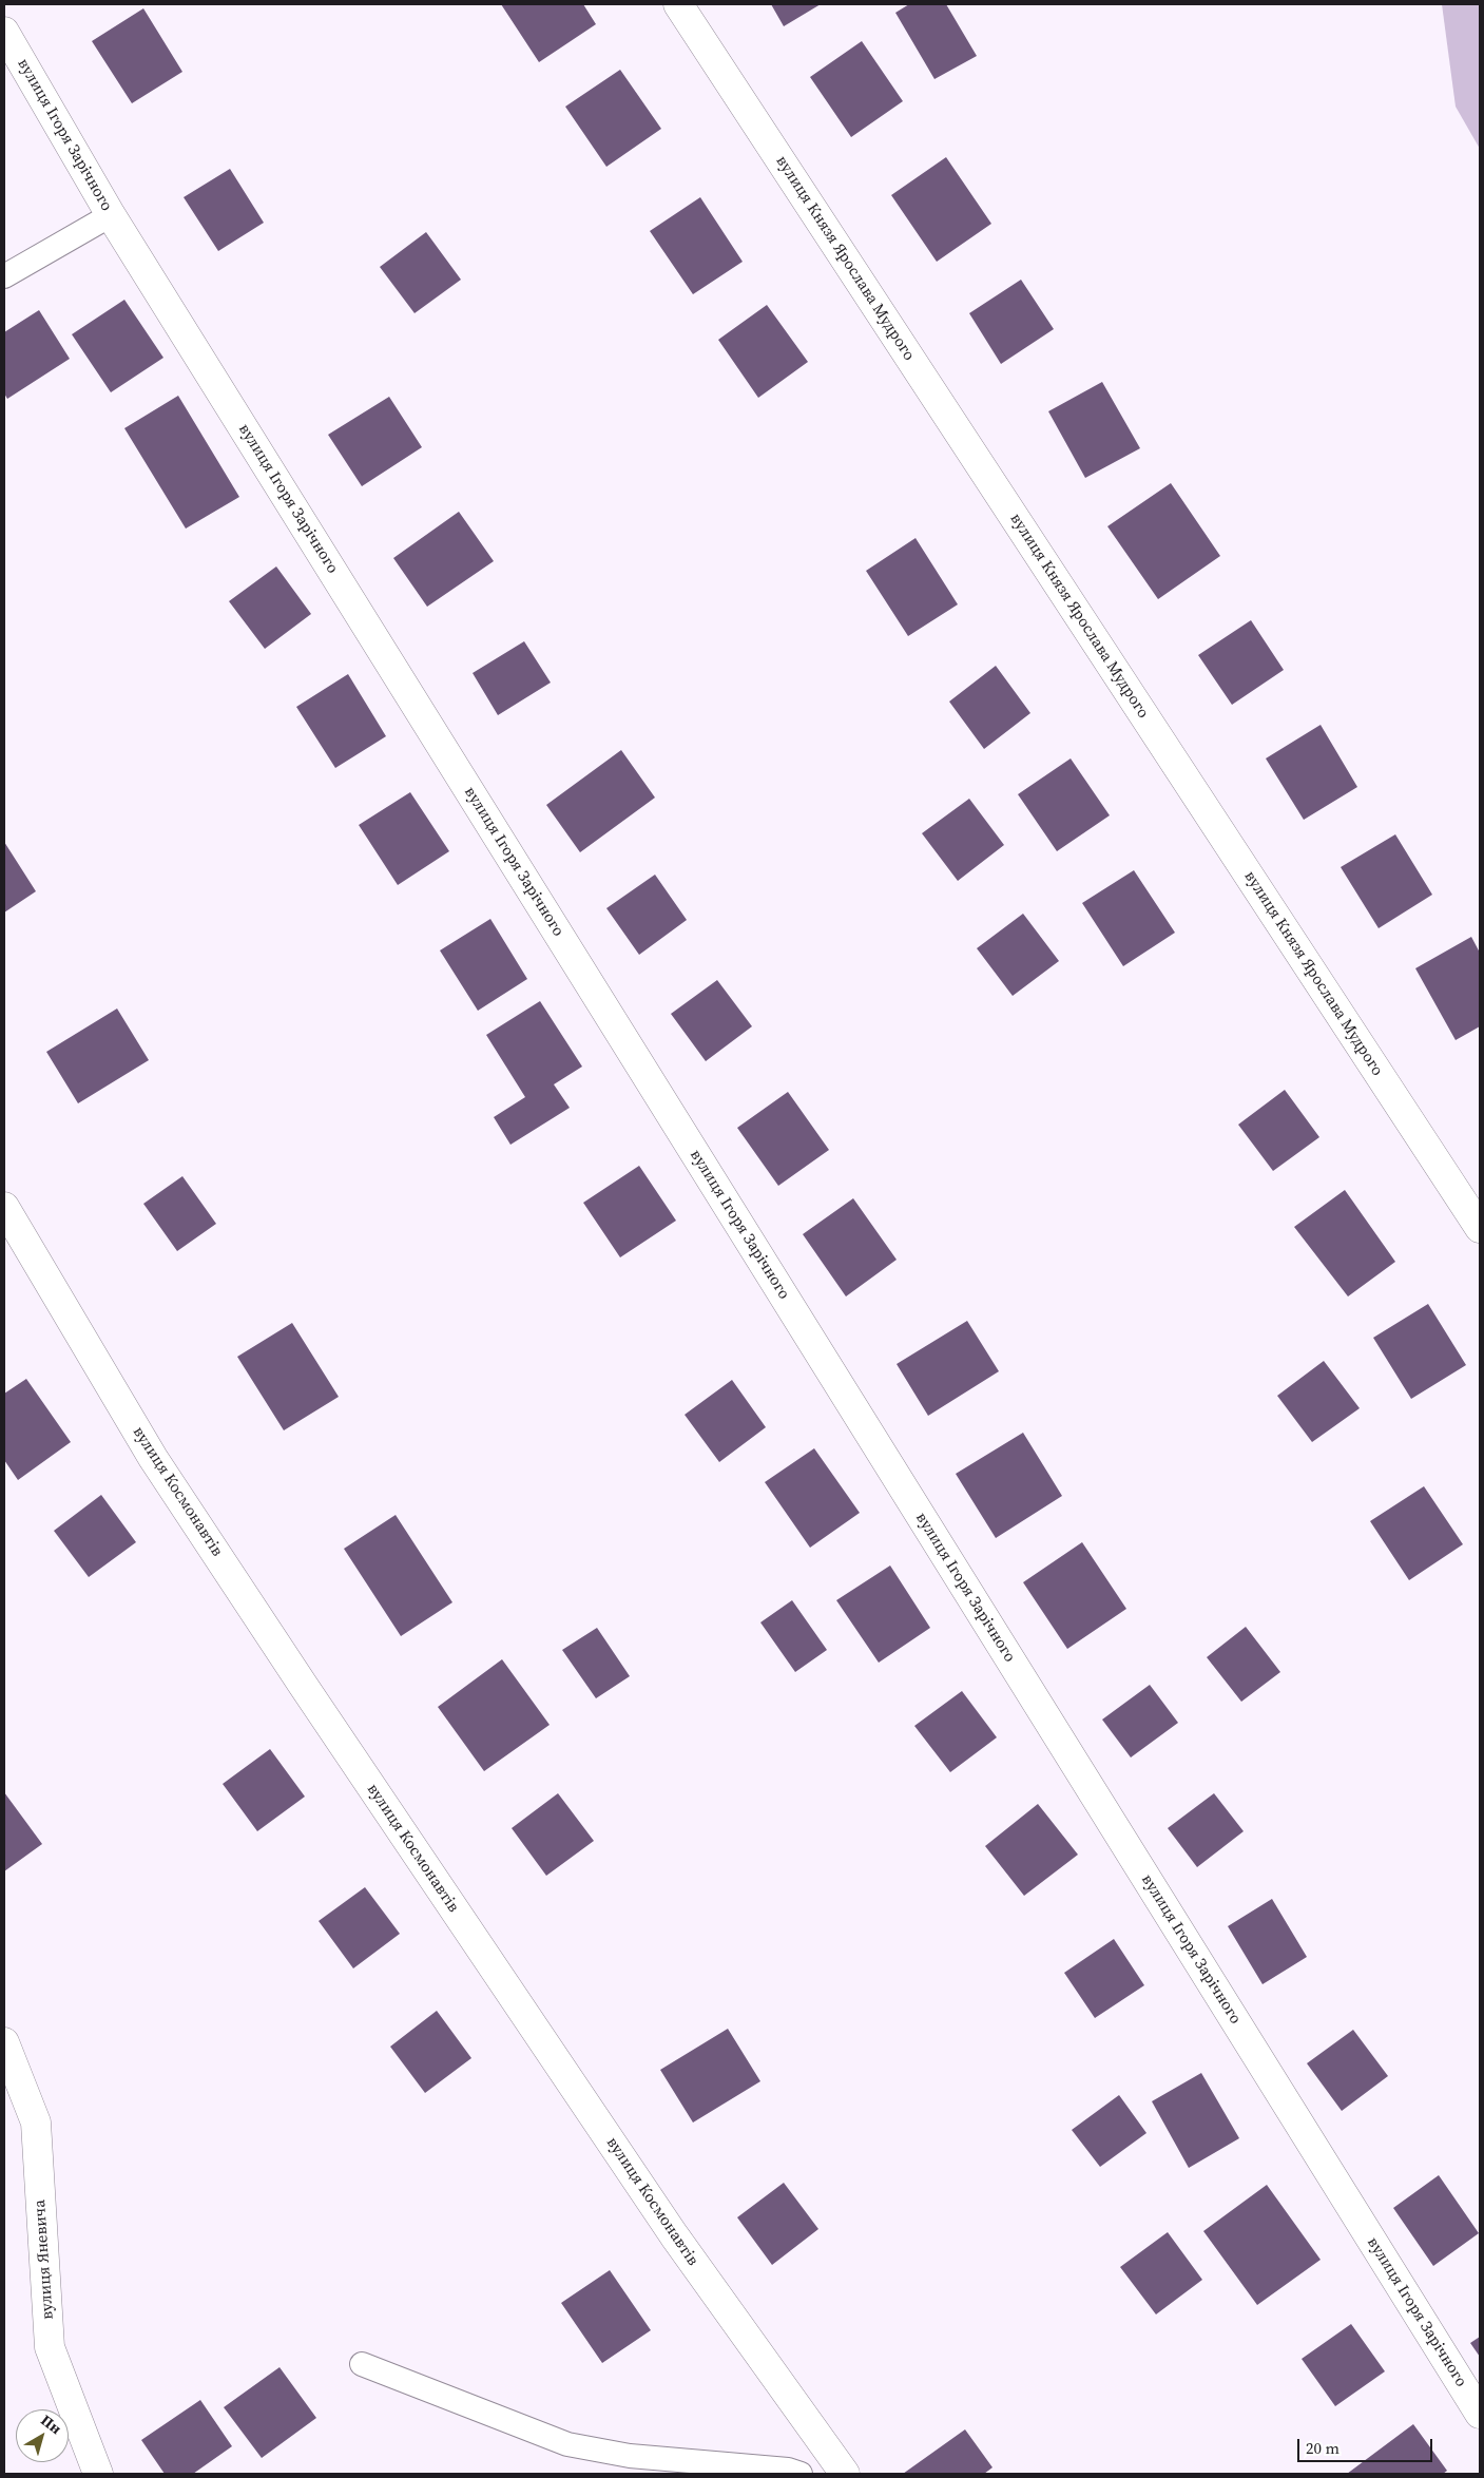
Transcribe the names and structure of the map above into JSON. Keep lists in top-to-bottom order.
{
  "streets": {
    "street": [
      "вулиця Ігоря Зарічного",
      "вулиця Князя Ярослава Мудрого",
      "вулиця Космонавтів",
      "вулиця Яневича"
    ]
  },
  "scale_bar": "20 m",
  "north": "top right"
}
